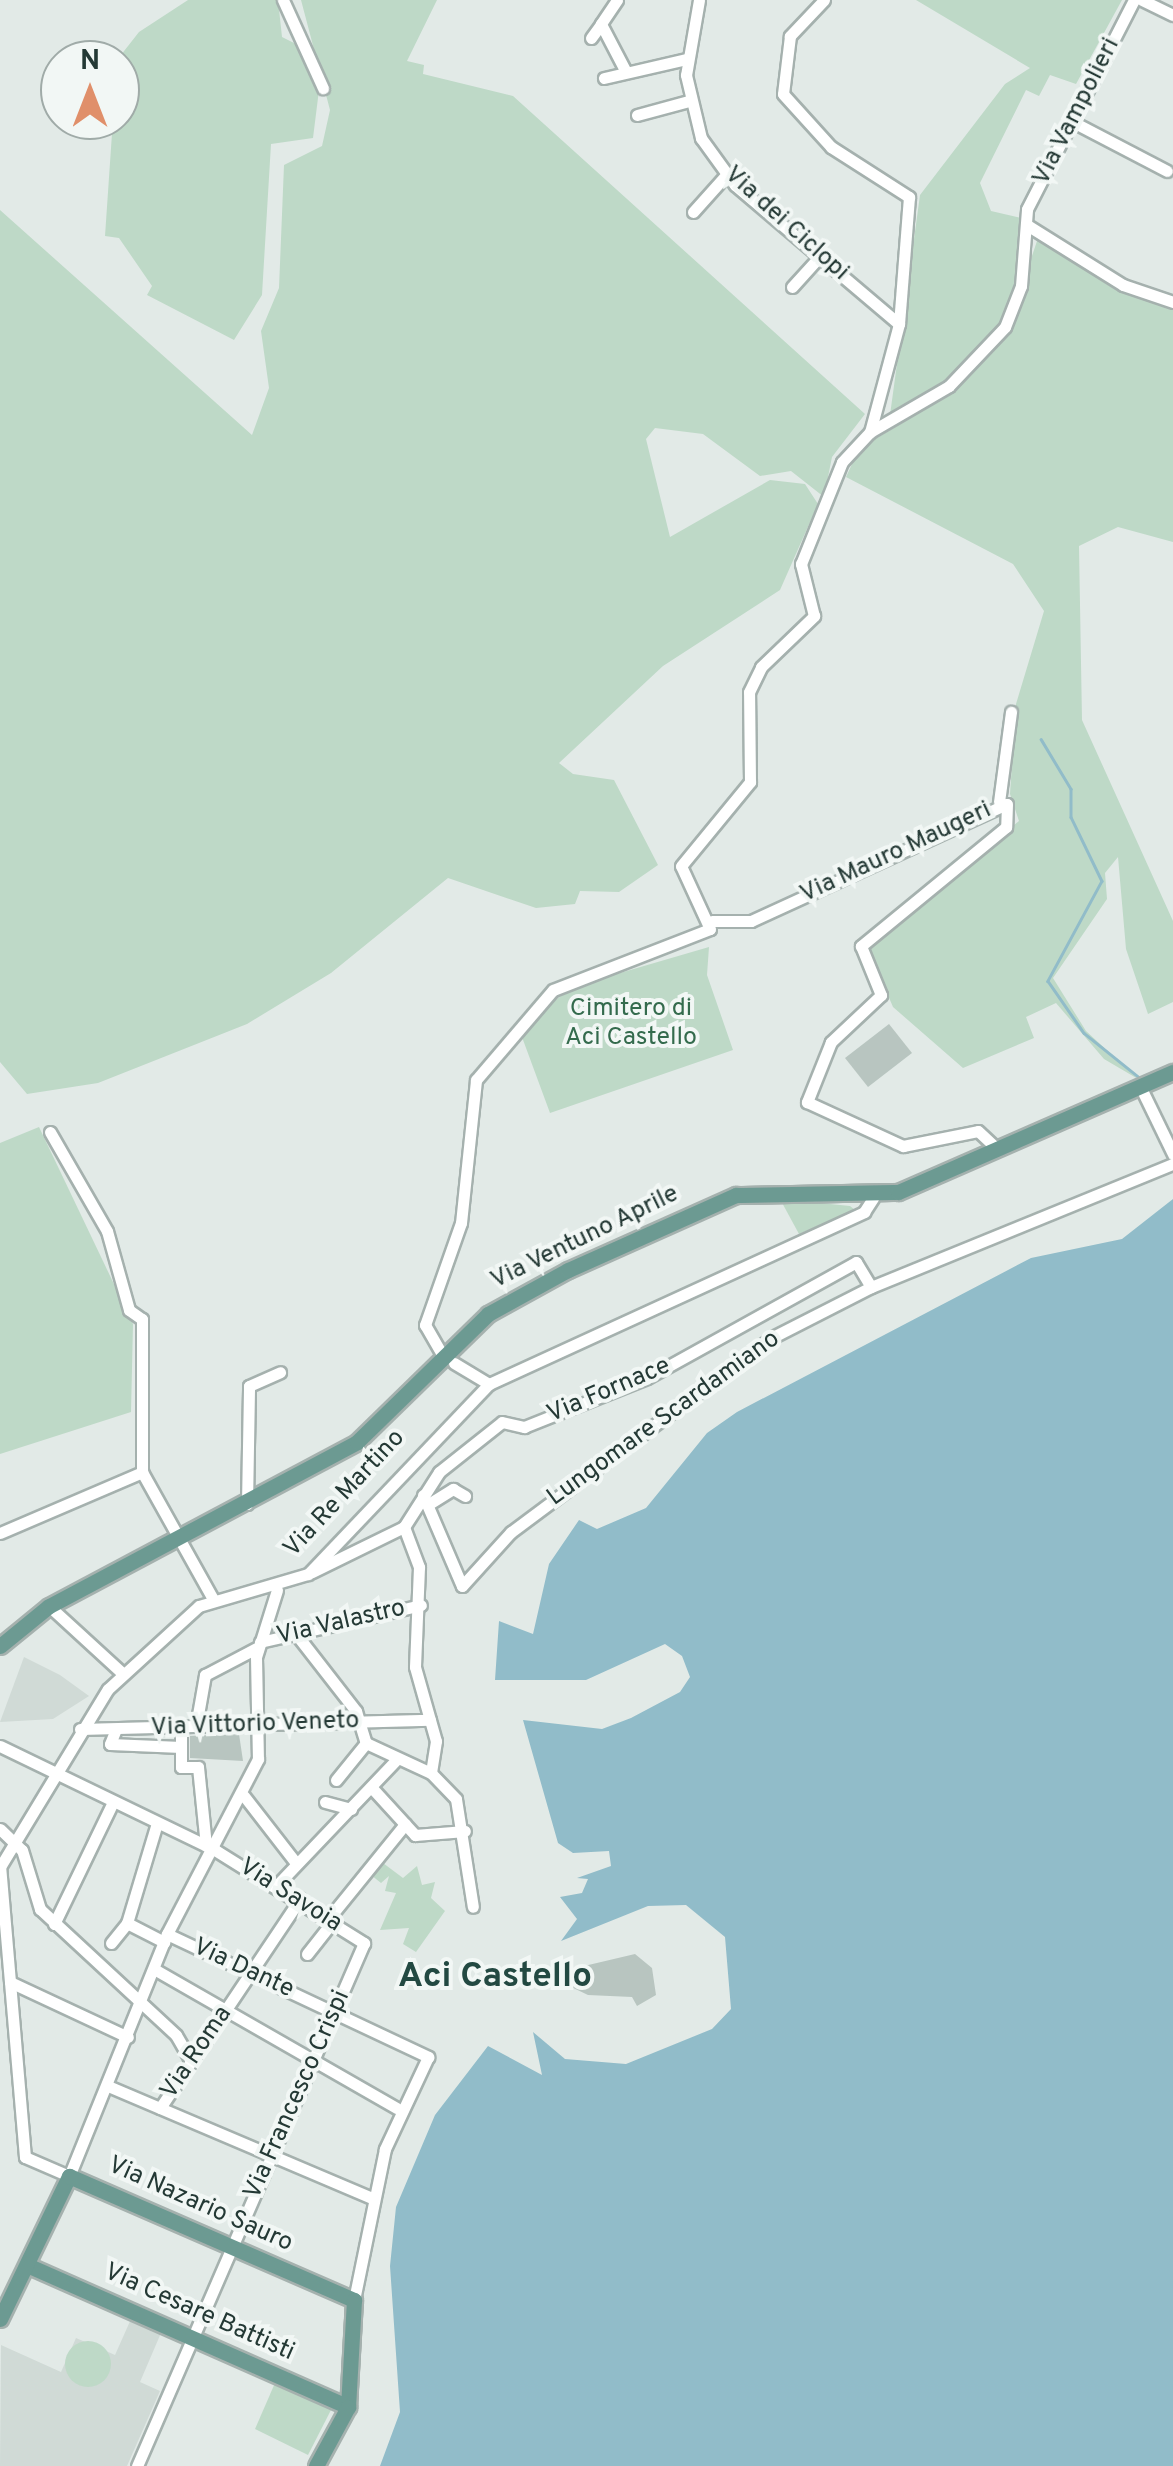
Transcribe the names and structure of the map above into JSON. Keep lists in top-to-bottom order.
{
  "streets": {
    "main road": [
      "Via Ventuno Aprile",
      "Via Re Martino",
      "Via Nazario Sauro",
      "Via Cesare Battisti"
    ],
    "street": [
      "Via Vampolieri",
      "Via dei Ciclopi",
      "Via Mauro Maugeri",
      "Via Fornace",
      "Lungomare Scardamiano",
      "Via Valastro",
      "Via Vittorio Veneto",
      "Via Savoia",
      "Via Dante",
      "Via Roma",
      "Via Francesco Crispi"
    ]
  },
  "crossings": [
    ["Via Vampolieri", "Via Mauro Maugeri"],
    ["Via Mauro Maugeri", "Via Ventuno Aprile"],
    ["Via Ventuno Aprile", "Via Re Martino"],
    ["Via Fornace", "Lungomare Scardamiano"],
    ["Via Re Martino", "Via Valastro"],
    ["Via Re Martino", "Via Vittorio Veneto"],
    ["Via Re Martino", "Via Savoia"],
    ["Via Re Martino", "Via Dante"],
    ["Via Re Martino", "Via Nazario Sauro"],
    ["Via Re Martino", "Via Cesare Battisti"],
    ["Via Valastro", "Via Vittorio Veneto"],
    ["Via Savoia", "Via Roma"],
    ["Via Savoia", "Via Francesco Crispi"],
    ["Via Dante", "Via Roma"],
    ["Via Dante", "Via Francesco Crispi"],
    ["Via Francesco Crispi", "Via Nazario Sauro"],
    ["Via Francesco Crispi", "Via Cesare Battisti"]
  ],
  "districts": ["Aci Castello"],
  "parks": ["Cimitero di Aci Castello"],
  "north": "top"
}
